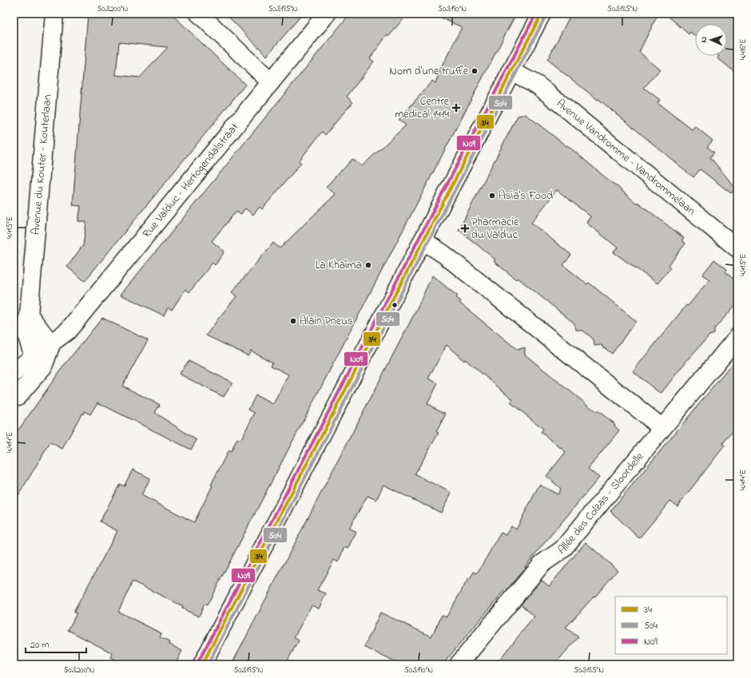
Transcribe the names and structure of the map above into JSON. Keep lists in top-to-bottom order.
{
  "streets": {
    "street": [
      "Avenue Vandromme - Vandrommelaan",
      "Avenue du Kouter - Kouterlaan",
      "Rue Valduc - Hertogendalstraat",
      "Allée des Colzas - Sloordelle"
    ]
  },
  "crossings": [
    ["Avenue du Kouter - Kouterlaan", "Rue Valduc - Hertogendalstraat"]
  ],
  "places": {
    "other": [
      "Nom d'une truffe",
      "Asia's Food",
      "La Khaïma",
      "Alain Pneus"
    ],
    "health": ["Centre médical 1414", "Pharmacie du Valduc"]
  },
  "lines": ["transit line 34", "transit line N09", "transit line 504"],
  "legend": ["34", "504", "N09"],
  "scale_bar": "20 m",
  "north": "left",
  "coordinates": [
    "50.8200°N",
    "50.8195°N",
    "50.8190°N",
    "50.8185°N",
    "4.416°E",
    "4.415°E",
    "4.414°E"
  ]
}
